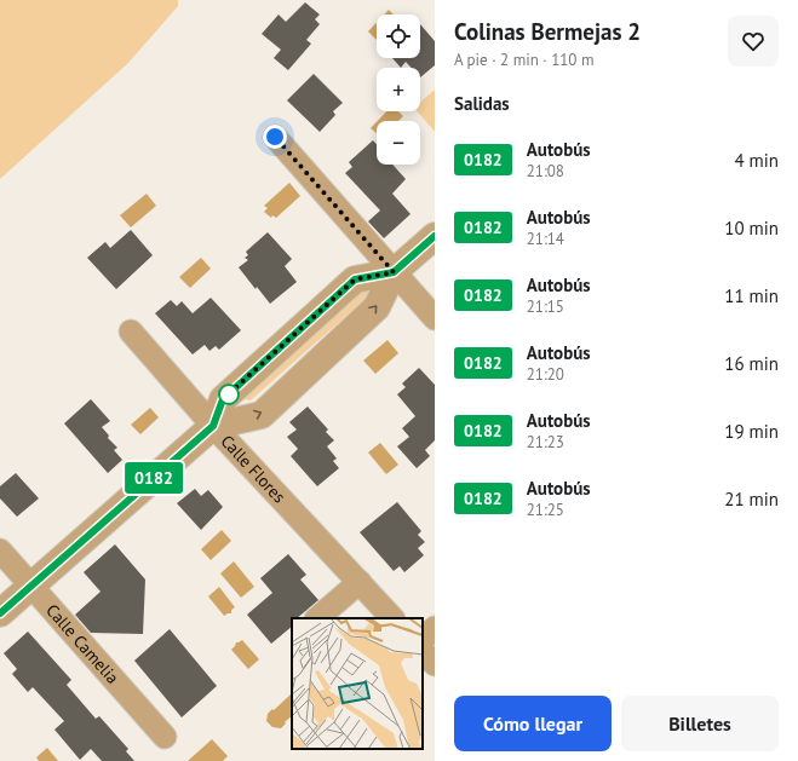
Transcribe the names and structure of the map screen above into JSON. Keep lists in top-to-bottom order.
{
  "streets": {
    "street": ["Calle Flores", "Calle Camelia"]
  },
  "lines": ["bus line 0182"],
  "page": {
    "on_map": "0182",
    "heading": [
      ["Colinas Bermejas 2", "A pie · 2 min · 110 m"],
      "Salidas"
    ],
    "map_buttons": ["+", "−"],
    "list": [
      {
        "mark": "0182",
        "name": "Autobús",
        "note": "21:08",
        "value": "4 min"
      },
      {
        "mark": "0182",
        "name": "Autobús",
        "note": "21:14",
        "value": "10 min"
      },
      {
        "mark": "0182",
        "name": "Autobús",
        "note": "21:15",
        "value": "11 min"
      },
      {
        "mark": "0182",
        "name": "Autobús",
        "note": "21:20",
        "value": "16 min"
      },
      {
        "mark": "0182",
        "name": "Autobús",
        "note": "21:23",
        "value": "19 min"
      },
      {
        "mark": "0182",
        "name": "Autobús",
        "note": "21:25",
        "value": "21 min"
      }
    ],
    "buttons": ["Cómo llegar", "Billetes"]
  }
}
